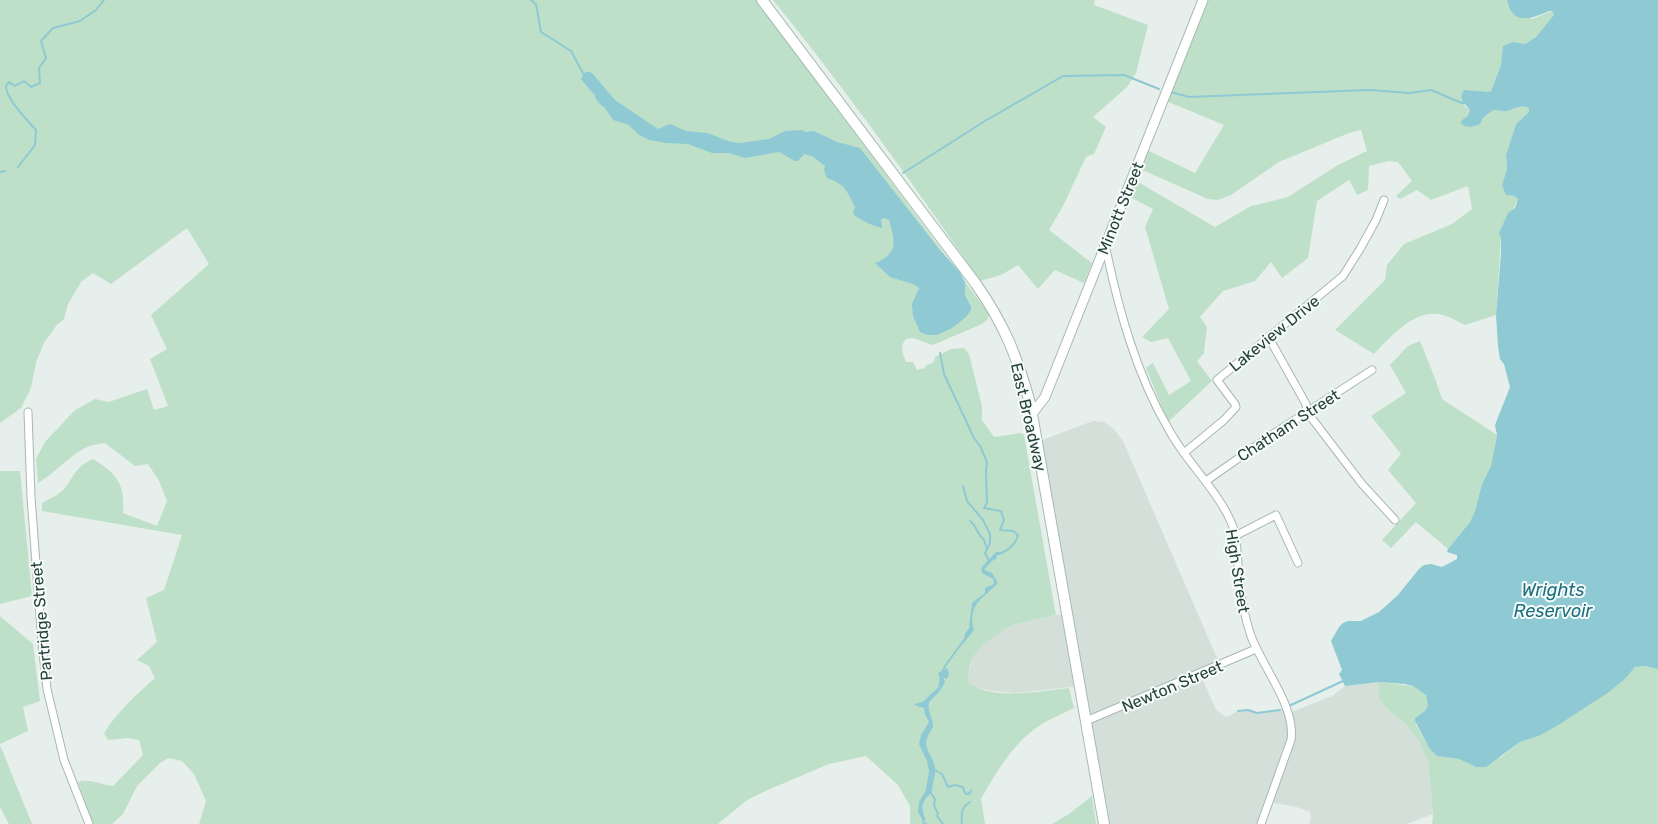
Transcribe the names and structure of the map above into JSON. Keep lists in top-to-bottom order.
{
  "streets": {
    "main road": ["East Broadway"],
    "street": [
      "Minott Street",
      "Lakeview Drive",
      "Chatham Street",
      "High Street",
      "Partridge Street",
      "Newton Street"
    ]
  },
  "crossings": [
    ["Minott Street", "East Broadway"],
    ["Minott Street", "High Street"],
    ["Lakeview Drive", "High Street"],
    ["East Broadway", "Newton Street"],
    ["Chatham Street", "High Street"],
    ["High Street", "Newton Street"]
  ],
  "water": ["Wrights Reservoir"]
}
